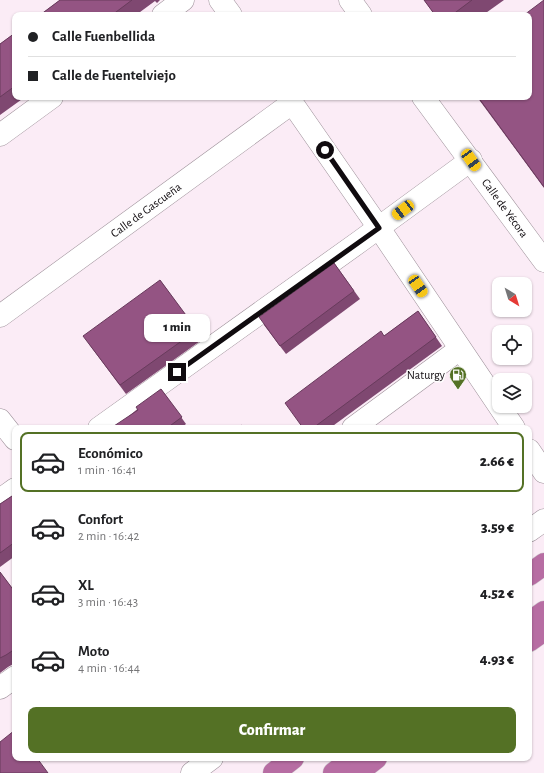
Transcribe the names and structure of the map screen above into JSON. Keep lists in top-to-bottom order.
{
  "streets": {
    "street": ["Calle de Yécora", "Calle de Gascueña"]
  },
  "places": {
    "fuel station": ["Naturgy"]
  },
  "north": "bottom right",
  "page": {
    "banner": ["Calle Fuenbellida", "Calle de Fuentelviejo"],
    "bubble": "1 min",
    "list": [
      {
        "name": "Económico",
        "note": "1 min · 16:41",
        "value": "2.66 €"
      },
      {
        "name": "Confort",
        "note": "2 min · 16:42",
        "value": "3.59 €"
      },
      {
        "name": "XL",
        "note": "3 min · 16:43",
        "value": "4.52 €"
      },
      {
        "name": "Moto",
        "note": "4 min · 16:44",
        "value": "4.93 €"
      }
    ],
    "buttons": "Confirmar"
  }
}
